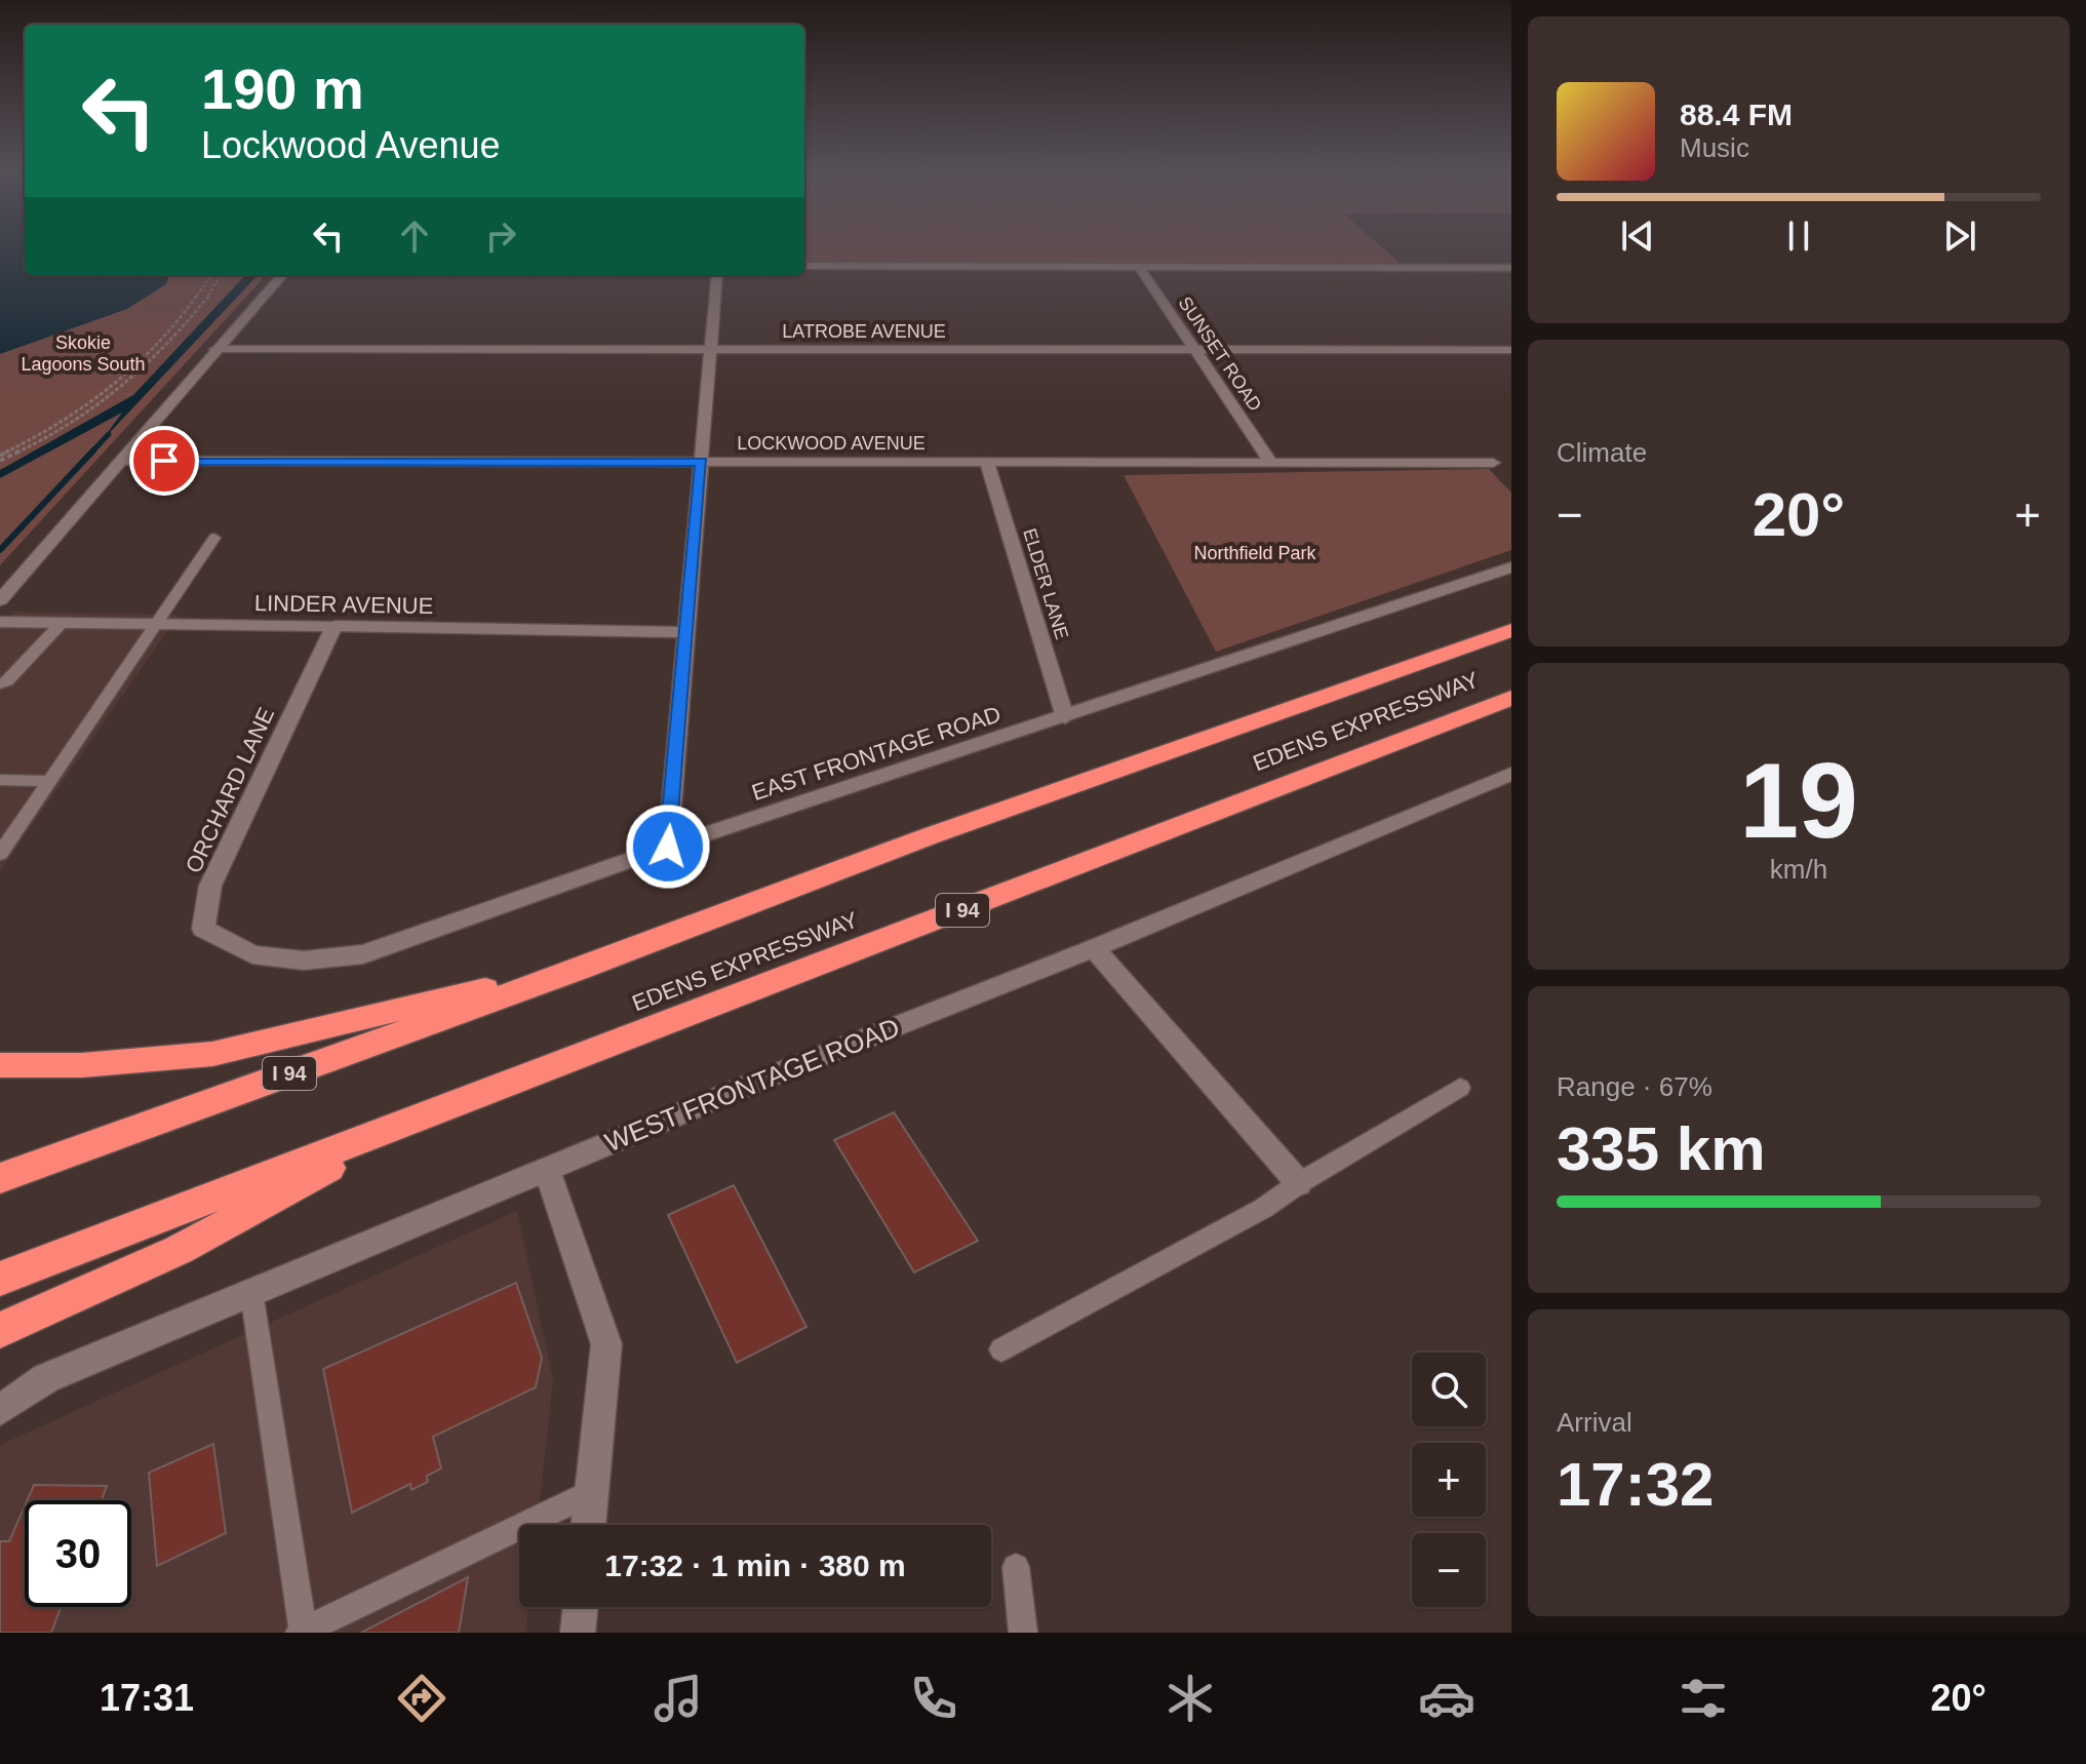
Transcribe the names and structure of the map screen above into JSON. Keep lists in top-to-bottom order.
{
  "streets": {
    "highway": ["EDENS EXPRESSWAY", "I 94"],
    "street": [
      "LATROBE AVENUE",
      "SUNSET ROAD",
      "LOCKWOOD AVENUE",
      "ELDER LANE",
      "LINDER AVENUE",
      "EAST FRONTAGE ROAD",
      "ORCHARD LANE",
      "WEST FRONTAGE ROAD"
    ]
  },
  "crossings": [
    ["LATROBE AVENUE", "SUNSET ROAD"],
    ["SUNSET ROAD", "LOCKWOOD AVENUE"],
    ["LOCKWOOD AVENUE", "ELDER LANE"],
    ["ELDER LANE", "EAST FRONTAGE ROAD"],
    ["LINDER AVENUE", "ORCHARD LANE"],
    ["EAST FRONTAGE ROAD", "ORCHARD LANE"]
  ],
  "parks": ["Skokie Lagoons South", "Northfield Park"],
  "page": {
    "turn": ["190 m", "Lockwood Avenue"],
    "song": ["88.4 FM", "Music"],
    "tile": [
      "Climate",
      ["19", "km/h"],
      ["Range · 67%", "335 km"],
      ["Arrival", "17:32"]
    ],
    "heat": ["−", "20°", "+"],
    "map_buttons": ["+", "−"],
    "limit": "30",
    "trip": "17:32 · 1 min · 380 m",
    "tabs": ["17:31", "20°"]
  }
}
